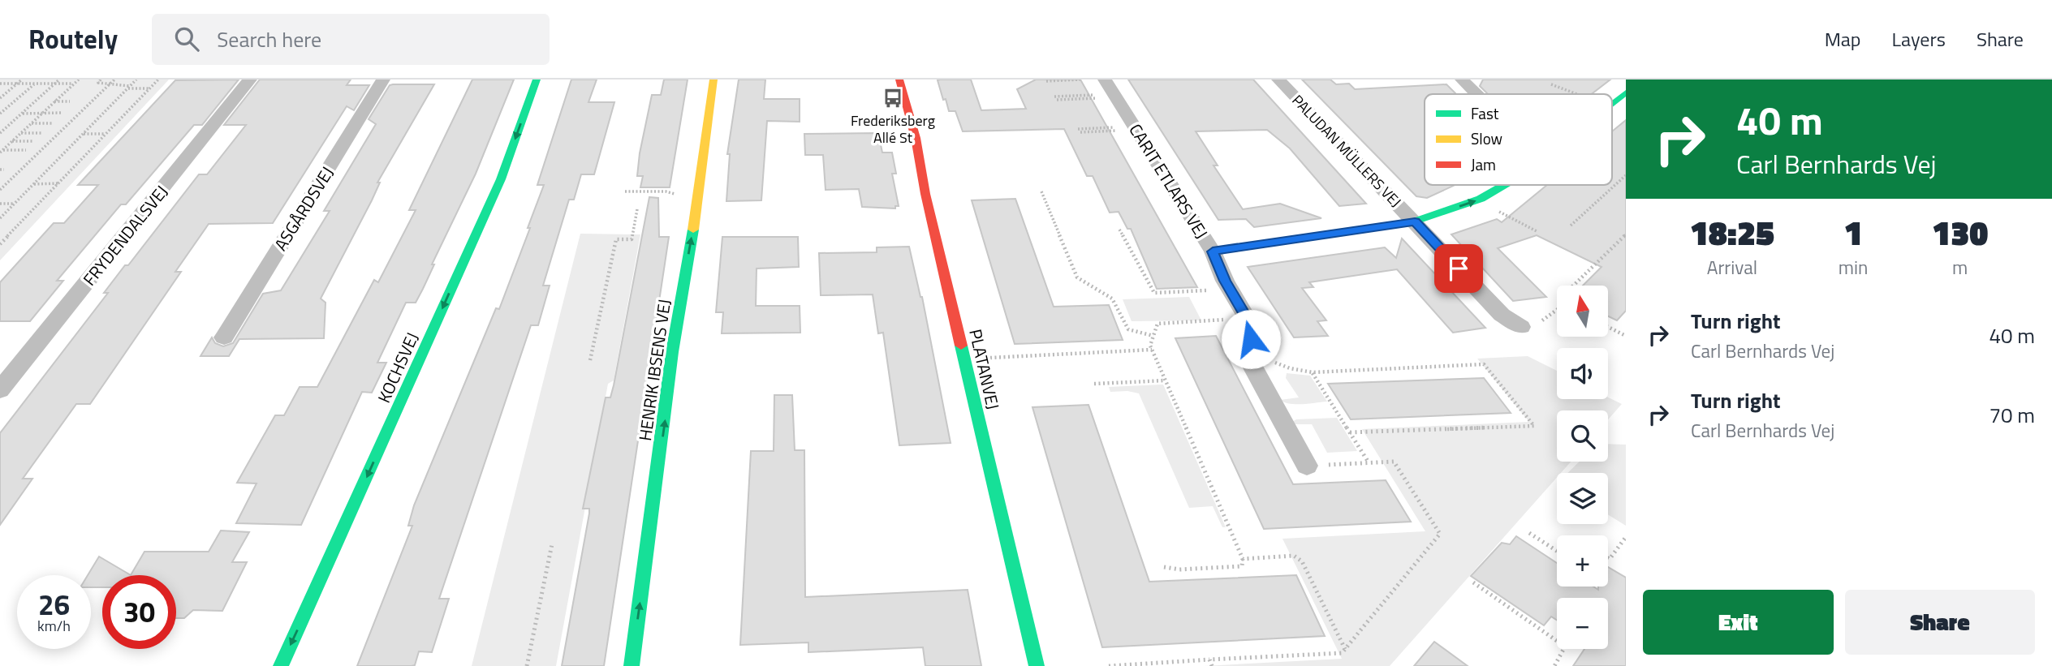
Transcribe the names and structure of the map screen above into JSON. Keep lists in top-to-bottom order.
{
  "streets": {
    "street": [
      "PALUDAN MÜLLERS VEJ",
      "CARIT ETLARS VEJ",
      "ASGÅRDSVEJ",
      "FRYDENDALSVEJ",
      "KOCHSVEJ",
      "PLATANVEJ",
      "HENRIK IBSENS VEJ"
    ]
  },
  "one_way": ["KOCHSVEJ", "HENRIK IBSENS VEJ"],
  "places": {
    "bus stop": ["Frederiksberg Allé St"]
  },
  "legend": ["Fast", "Slow", "Jam"],
  "north": "top",
  "page": {
    "header": "Routely",
    "search": "Search here",
    "nav": ["Map", "Layers", "Share"],
    "turn": ["40 m", "Carl Bernhards Vej"],
    "eta": [
      "18:25",
      "Arrival",
      "1",
      "min",
      "130",
      "m"
    ],
    "map_buttons": ["+", "−"],
    "list": [
      {
        "name": "Turn right",
        "note": "Carl Bernhards Vej",
        "value": "40 m"
      },
      {
        "name": "Turn right",
        "note": "Carl Bernhards Vej",
        "value": "70 m"
      }
    ],
    "speed": "26 km/h",
    "limit": "30",
    "buttons": ["Exit", "Share"]
  }
}
